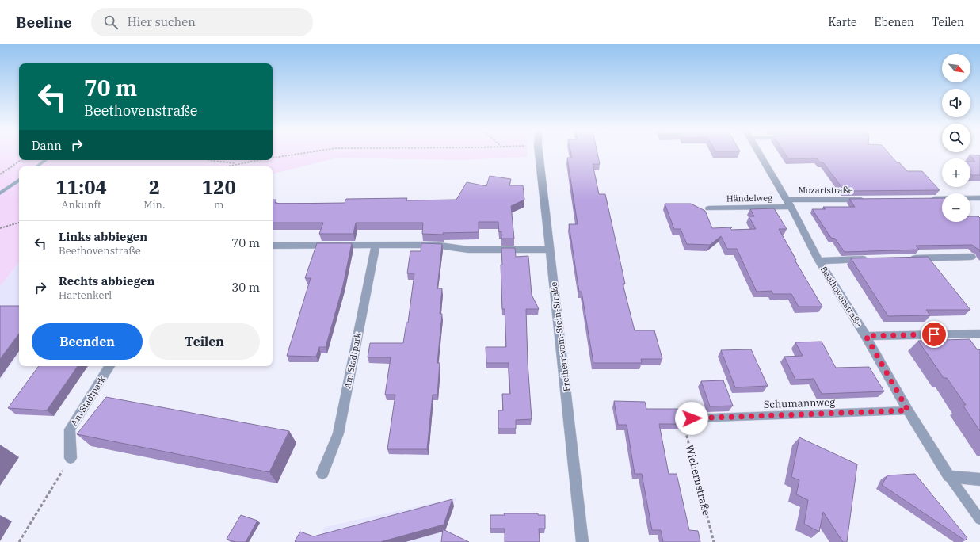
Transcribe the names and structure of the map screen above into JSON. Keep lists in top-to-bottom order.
{
  "streets": {
    "street": [
      "Mozartstraße",
      "Händelweg",
      "Beethovenstraße",
      "Freiherr-vom-Stein-Straße",
      "Am Stadtpark"
    ],
    "lane": ["Schumannweg"],
    "path": ["Wichernstraße"]
  },
  "crossings": [
    ["Mozartstraße", "Händelweg"],
    ["Mozartstraße", "Beethovenstraße"],
    ["Händelweg", "Beethovenstraße"],
    ["Beethovenstraße", "Schumannweg"],
    ["Schumannweg", "Wichernstraße"]
  ],
  "north": "bottom right",
  "page": {
    "header": "Beeline",
    "search": "Hier suchen",
    "nav": ["Karte", "Ebenen", "Teilen"],
    "map_buttons": ["+", "−"],
    "turn": ["70 m", "Beethovenstraße"],
    "then": "Dann",
    "eta": [
      "11:04",
      "Ankunft",
      "2",
      "Min.",
      "120",
      "m"
    ],
    "list": [
      {
        "name": "Links abbiegen",
        "note": "Beethovenstraße",
        "value": "70 m"
      },
      {
        "name": "Rechts abbiegen",
        "note": "Hartenkerl",
        "value": "30 m"
      }
    ],
    "buttons": ["Beenden", "Teilen"]
  }
}
